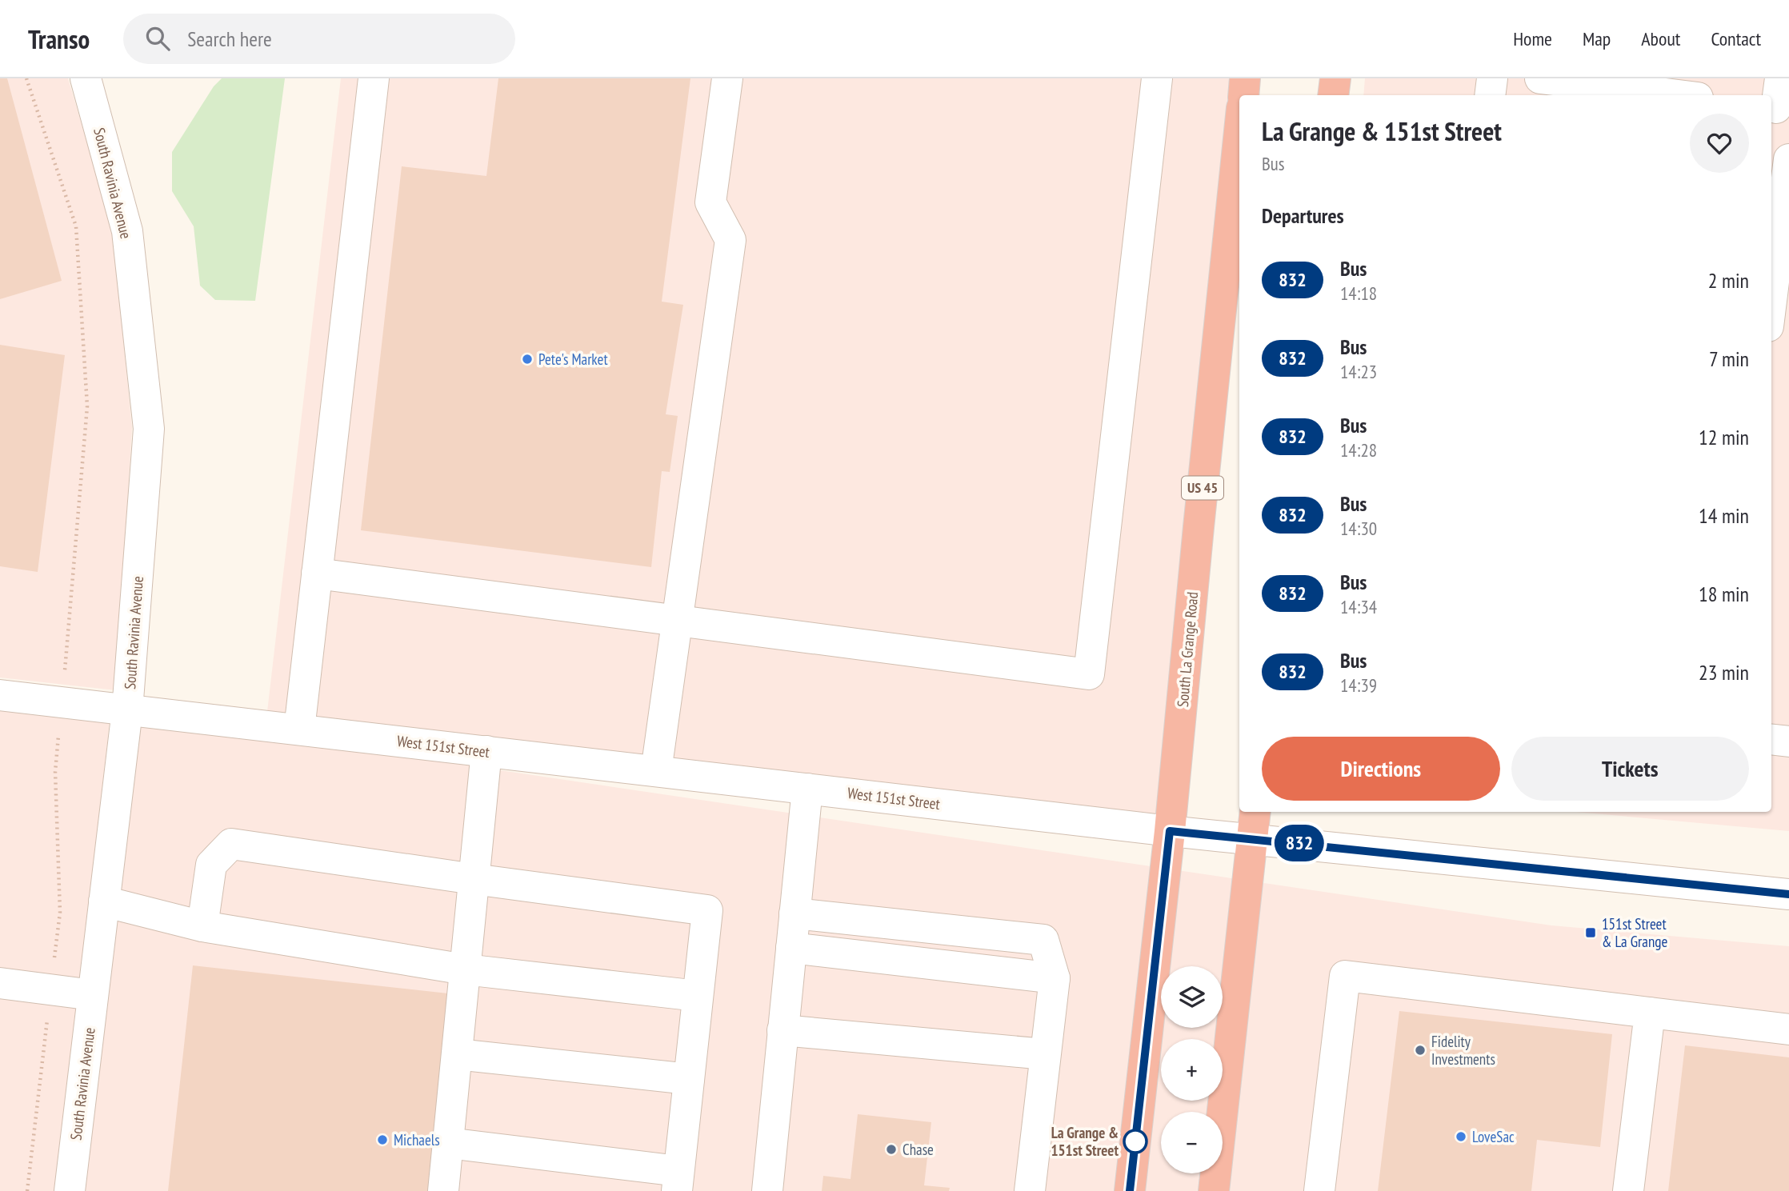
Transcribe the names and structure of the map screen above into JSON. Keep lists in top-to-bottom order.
{
  "streets": {
    "highway": ["US 45", "South La Grange Road"],
    "street": ["South Ravinia Avenue", "West 151st Street"]
  },
  "crossings": [
    ["South Ravinia Avenue", "West 151st Street"],
    ["South La Grange Road", "West 151st Street"]
  ],
  "places": {
    "other": [
      "Pete's Market",
      "Fidelity Investments",
      "LoveSac",
      "Michaels",
      "La Grange & 151st Street",
      "Chase"
    ],
    "transit": ["151st Street & La Grange"]
  },
  "lines": ["bus line 832"],
  "page": {
    "header": "Transo",
    "search": "Search here",
    "nav": [
      "Home",
      "Map",
      "About",
      "Contact"
    ],
    "on_map": "832",
    "heading": [
      ["La Grange & 151st Street", "Bus"],
      "Departures"
    ],
    "list": [
      {
        "mark": "832",
        "name": "Bus",
        "note": "14:18",
        "value": "2 min"
      },
      {
        "mark": "832",
        "name": "Bus",
        "note": "14:23",
        "value": "7 min"
      },
      {
        "mark": "832",
        "name": "Bus",
        "note": "14:28",
        "value": "12 min"
      },
      {
        "mark": "832",
        "name": "Bus",
        "note": "14:30",
        "value": "14 min"
      },
      {
        "mark": "832",
        "name": "Bus",
        "note": "14:34",
        "value": "18 min"
      },
      {
        "mark": "832",
        "name": "Bus",
        "note": "14:39",
        "value": "23 min"
      }
    ],
    "buttons": ["Directions", "Tickets"],
    "map_buttons": ["+", "−"]
  }
}
